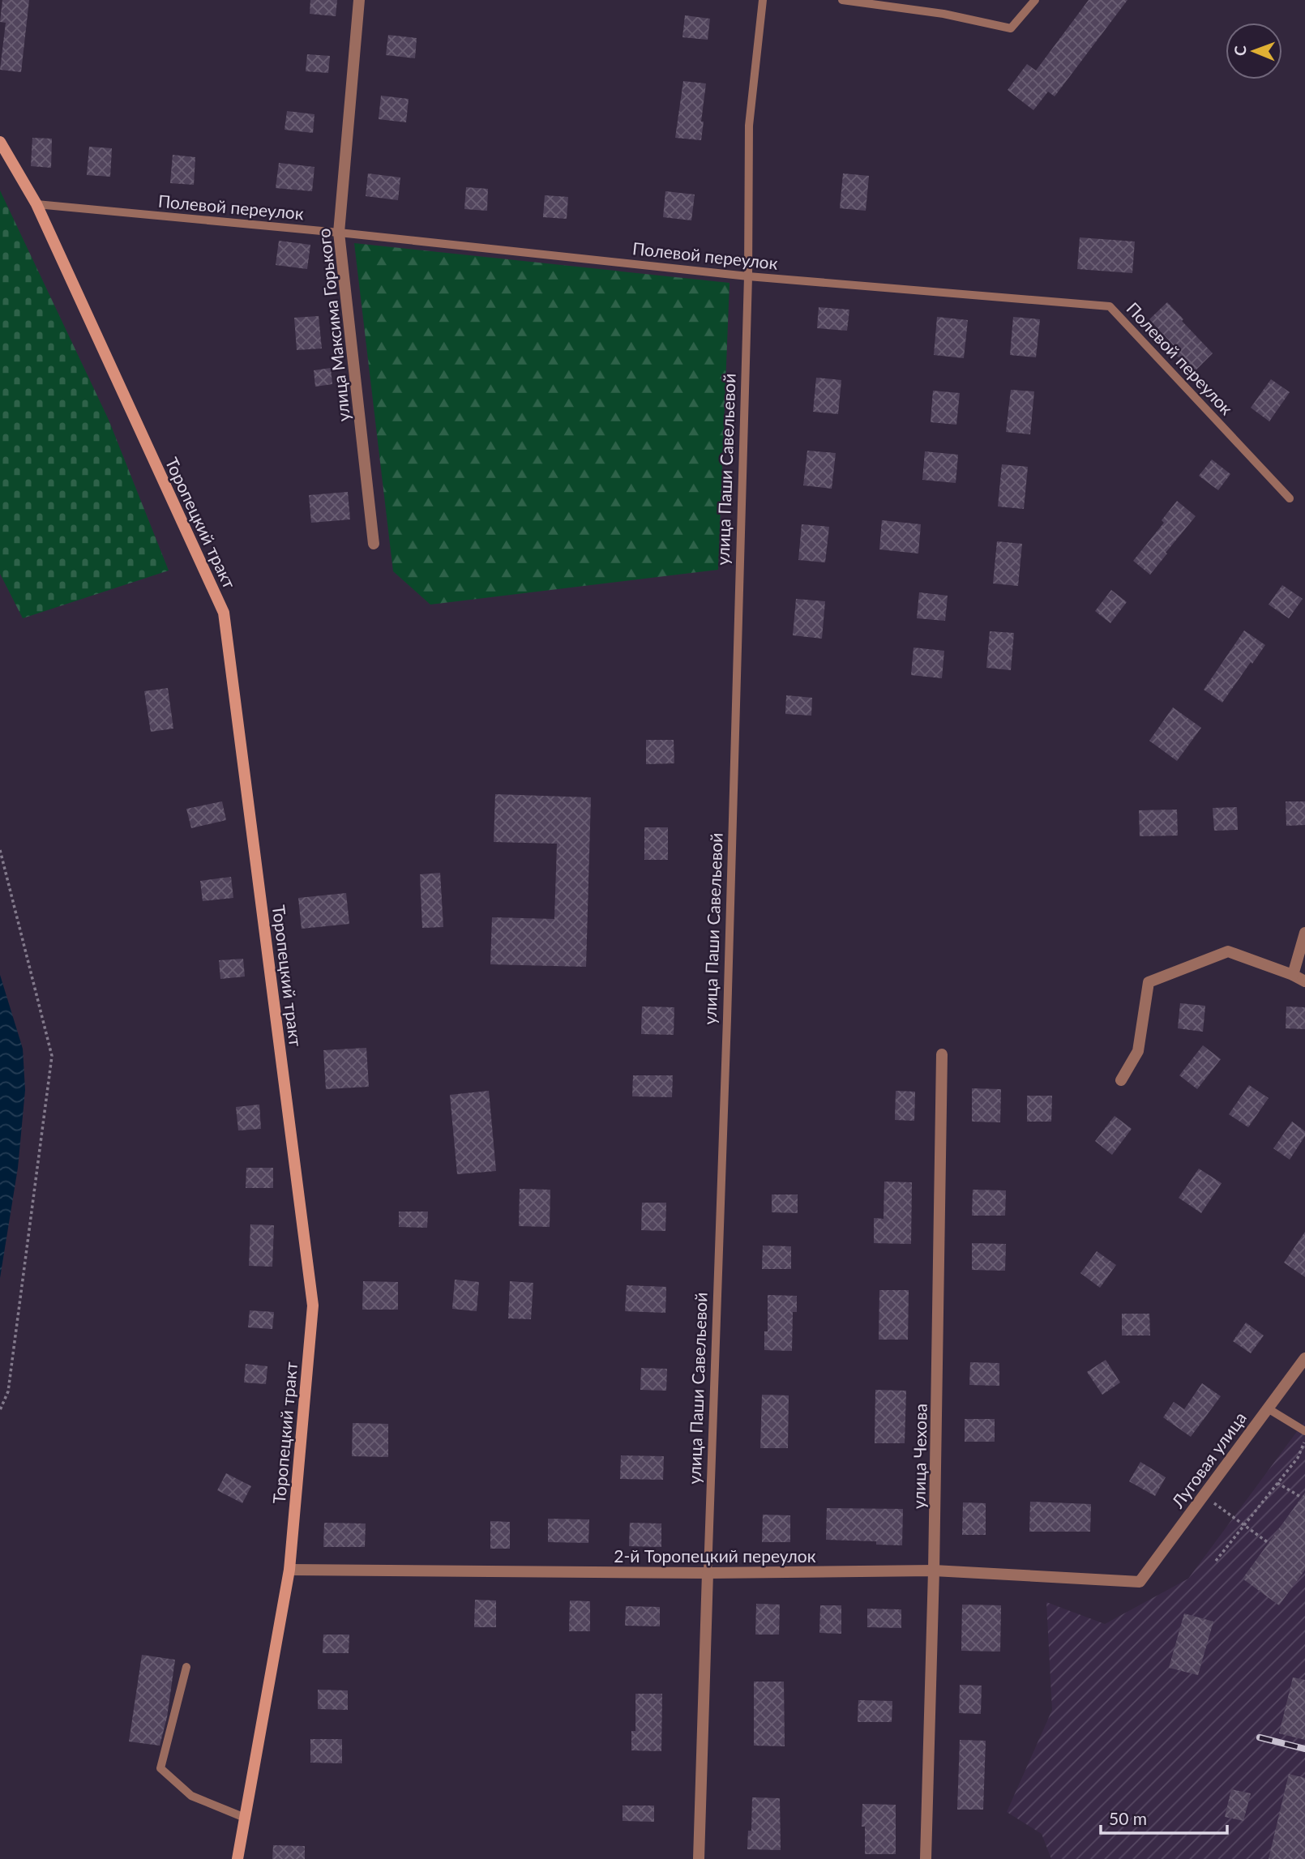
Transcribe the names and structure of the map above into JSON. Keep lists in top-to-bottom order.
{
  "streets": {
    "main road": ["Торопецкий тракт"],
    "street": [
      "улица Максима Горького",
      "улица Паши Савельевой",
      "улица Чехова",
      "Луговая улица",
      "2-й Торопецкий переулок"
    ],
    "lane": ["Полевой переулок"]
  },
  "crossings": [
    ["Полевой переулок", "улица Максима Горького"],
    ["Полевой переулок", "улица Паши Савельевой"],
    ["Полевой переулок", "Торопецкий тракт"],
    ["улица Паши Савельевой", "2-й Торопецкий переулок"],
    ["Торопецкий тракт", "2-й Торопецкий переулок"],
    ["улица Чехова", "2-й Торопецкий переулок"],
    ["Луговая улица", "2-й Торопецкий переулок"]
  ],
  "scale_bar": "50 m",
  "north": "left"
}
